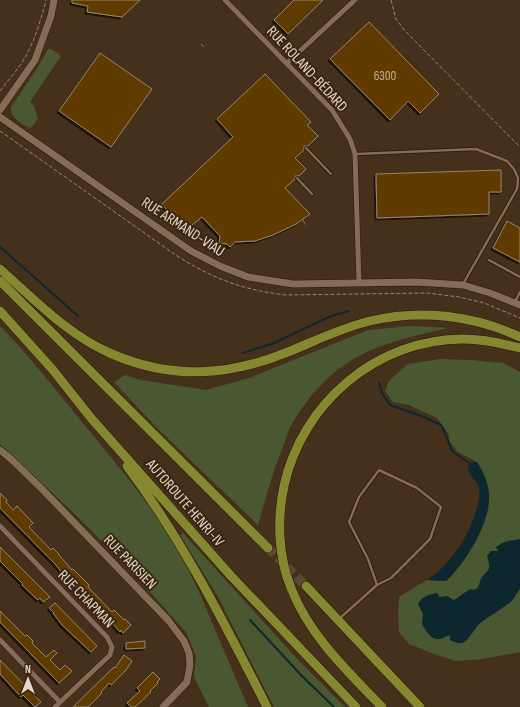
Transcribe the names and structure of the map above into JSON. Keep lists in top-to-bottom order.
{
  "streets": {
    "highway": ["AUTOROUTE HENRI-IV"],
    "street": [
      "RUE ROLAND-BÉDARD",
      "RUE ARMAND-VIAU",
      "RUE PARISIEN",
      "RUE CHAPMAN"
    ]
  },
  "crossings": [
    ["RUE ROLAND-BÉDARD", "RUE ARMAND-VIAU"]
  ],
  "house_numbers": ["6300"],
  "north": "top"
}
